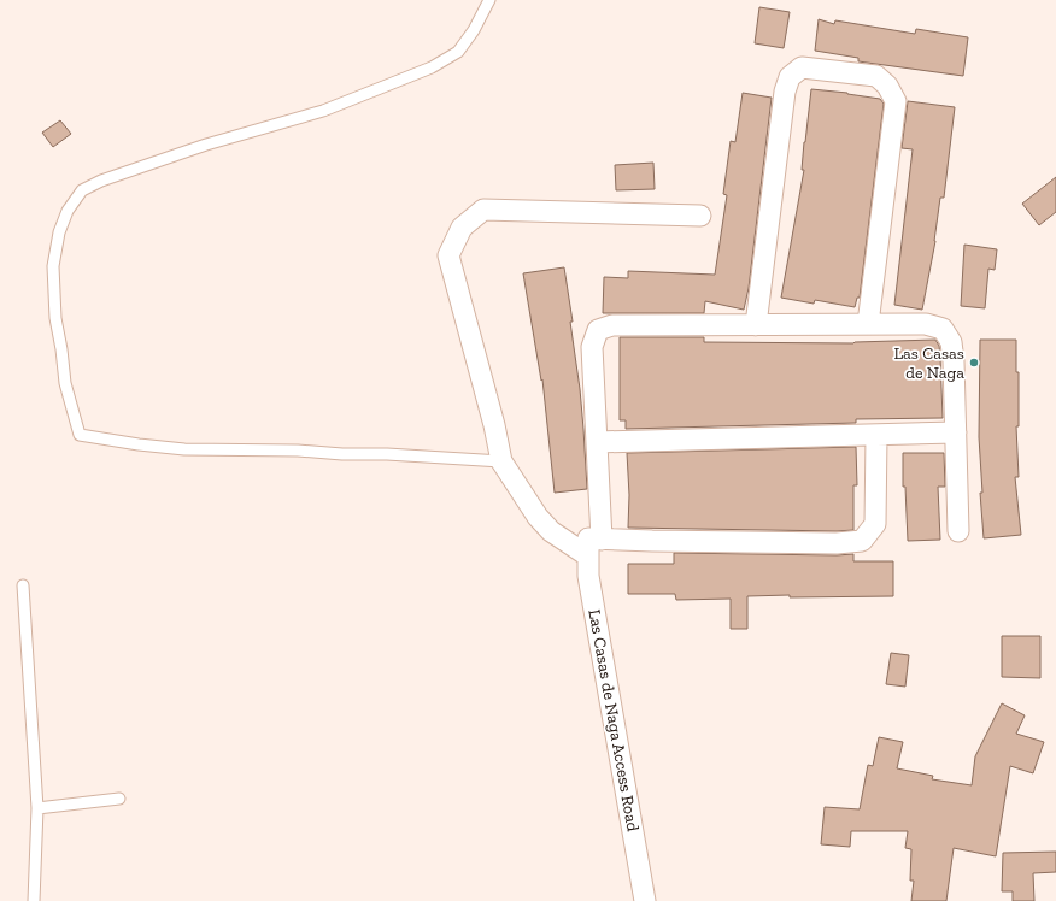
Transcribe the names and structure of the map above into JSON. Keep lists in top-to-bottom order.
{
  "streets": {
    "street": ["Las Casas de Naga Access Road"]
  },
  "places": ["Las Casas de Naga"]
}
